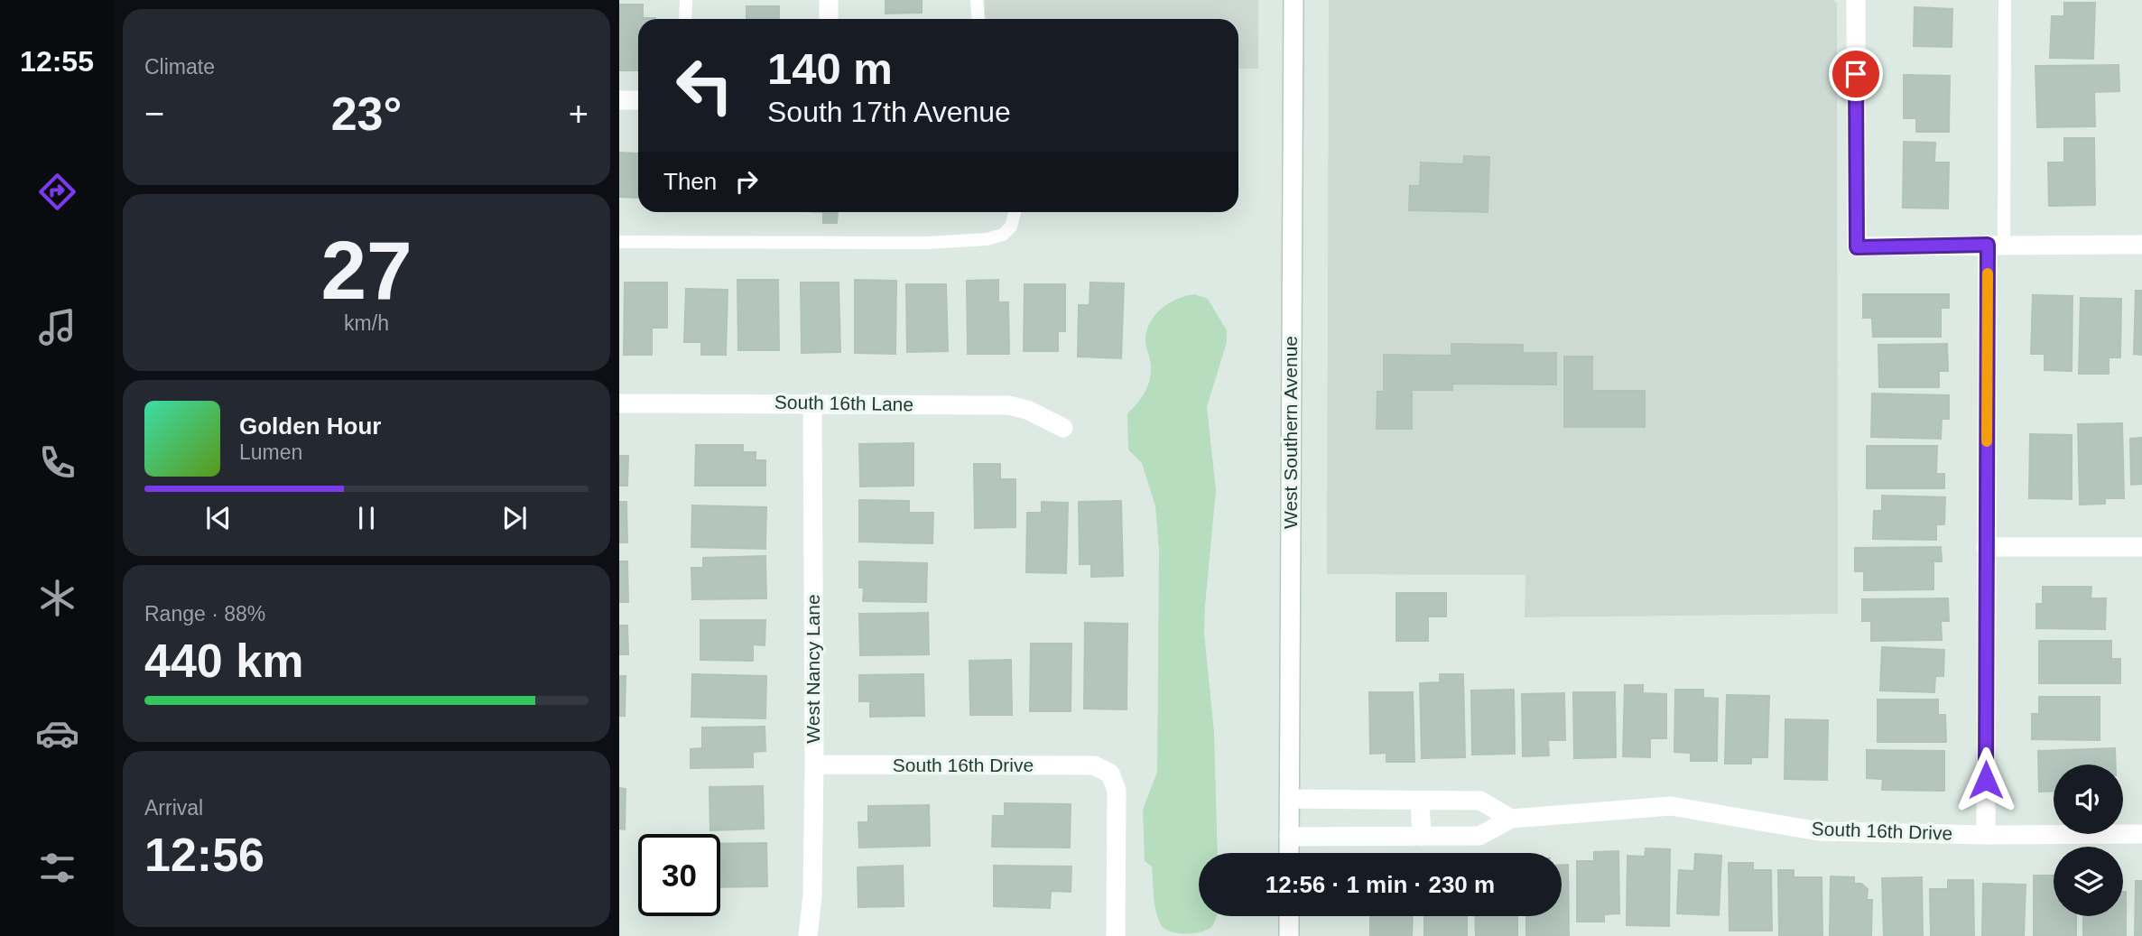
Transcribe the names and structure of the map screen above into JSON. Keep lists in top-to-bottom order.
{
  "streets": {
    "street": [
      "South 16th Lane",
      "West Southern Avenue",
      "West Nancy Lane",
      "South 16th Drive"
    ]
  },
  "crossings": [
    ["South 16th Lane", "West Nancy Lane"],
    ["West Southern Avenue", "South 16th Drive"],
    ["West Nancy Lane", "South 16th Drive"]
  ],
  "page": {
    "tabs": "12:55",
    "tile": [
      "Climate",
      ["27", "km/h"],
      ["Range · 88%", "440 km"],
      ["Arrival", "12:56"]
    ],
    "turn": ["140 m", "South 17th Avenue"],
    "heat": ["−", "23°", "+"],
    "then": "Then",
    "song": ["Golden Hour", "Lumen"],
    "limit": "30",
    "trip": "12:56 · 1 min · 230 m"
  }
}
